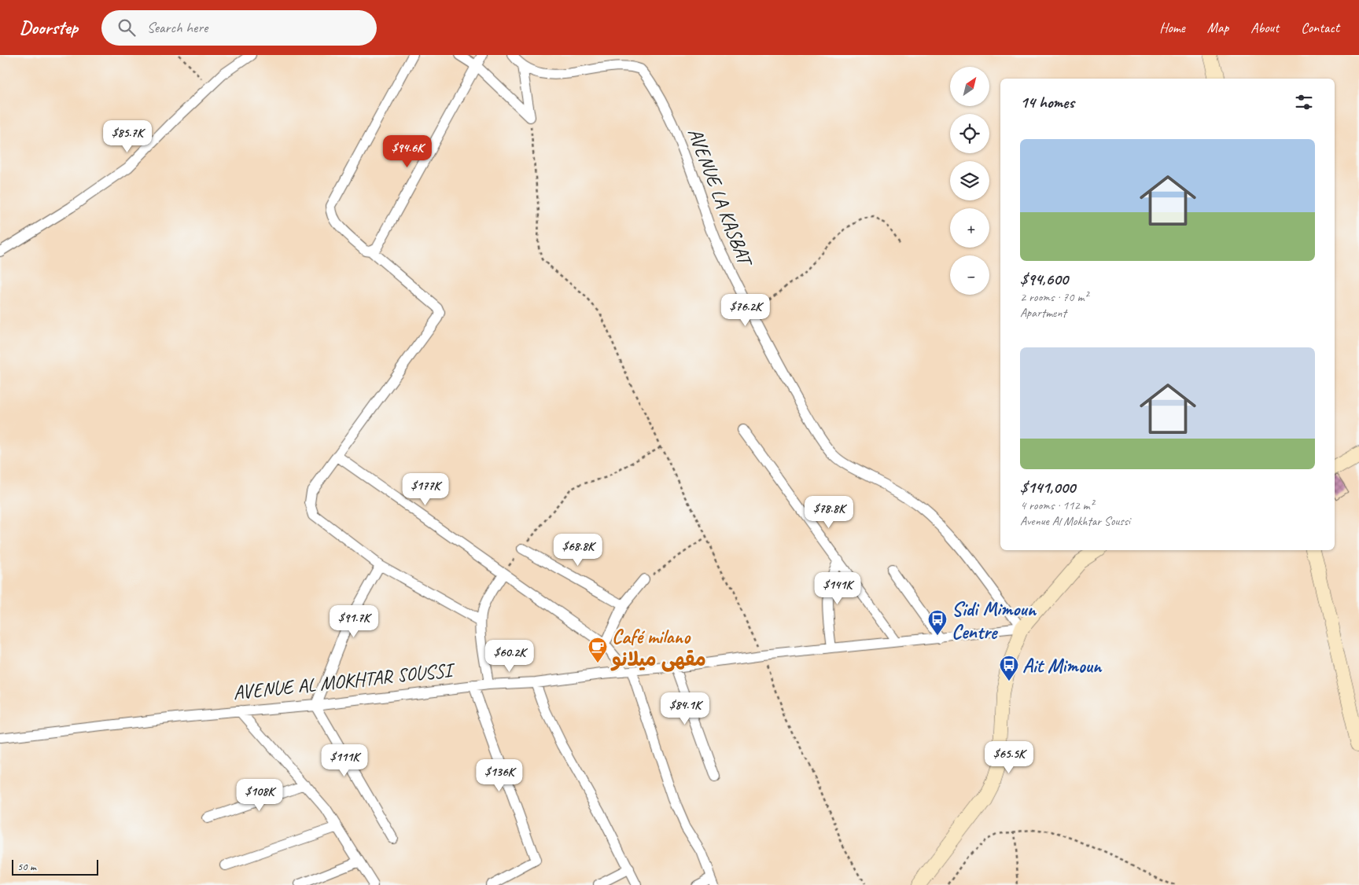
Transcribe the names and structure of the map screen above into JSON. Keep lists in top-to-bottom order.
{
  "streets": {
    "street": ["AVENUE LA KASBAT", "AVENUE AL MOKHTAR SOUSSI"]
  },
  "crossings": [
    ["AVENUE LA KASBAT", "AVENUE AL MOKHTAR SOUSSI"]
  ],
  "places": {
    "bus stop": ["Sidi Mimoun Centre", "Ait Mimoun"],
    "cafe": ["Café milano مقهى ميلانو"]
  },
  "scale_bar": "50 m",
  "north": "top right",
  "page": {
    "header": "Doorstep",
    "search": "Search here",
    "nav": [
      "Home",
      "Map",
      "About",
      "Contact"
    ],
    "map_buttons": ["+", "−"],
    "heading": "14 homes",
    "price": [
      "$85.7K",
      "$94.6K",
      "$76.2K",
      "$177K",
      "$78.8K",
      "$68.8K",
      "$141K",
      "$91.7K",
      "$60.2K",
      "$84.1K",
      "$65.5K",
      "$111K",
      "$136K",
      "$108K"
    ],
    "list": [
      {
        "name": "$94,600",
        "note": "2 rooms · 70 m² · Apartment"
      },
      {
        "name": "$141,000",
        "note": "4 rooms · 112 m² · Avenue Al Mokhtar Soussi"
      }
    ],
    "scale": "50 m"
  }
}
